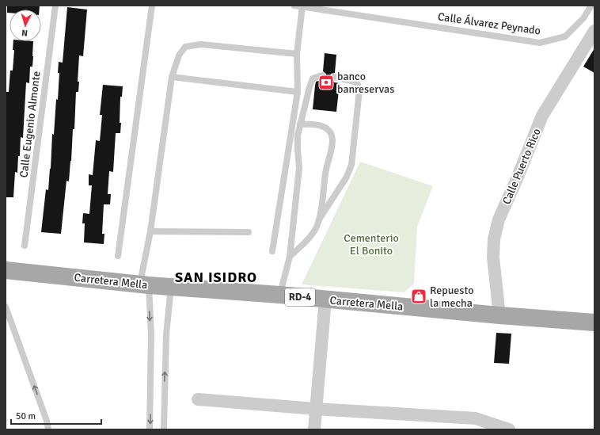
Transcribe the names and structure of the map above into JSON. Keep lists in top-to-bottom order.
{
  "streets": {
    "main road": ["Carretera Mella", "RD-4"],
    "street": ["Calle Puerto Rico"],
    "lane": ["Calle Álvarez Peynado", "Calle Eugenio Almonte"]
  },
  "crossings": [
    ["Calle Puerto Rico", "Carretera Mella"]
  ],
  "districts": ["SAN ISIDRO"],
  "parks": ["Cementerio El Bonito"],
  "places": {
    "bank": ["banco banreservas"],
    "shop": ["Repuesto la mecha"]
  },
  "scale_bar": "50 m",
  "north": "bottom"
}
